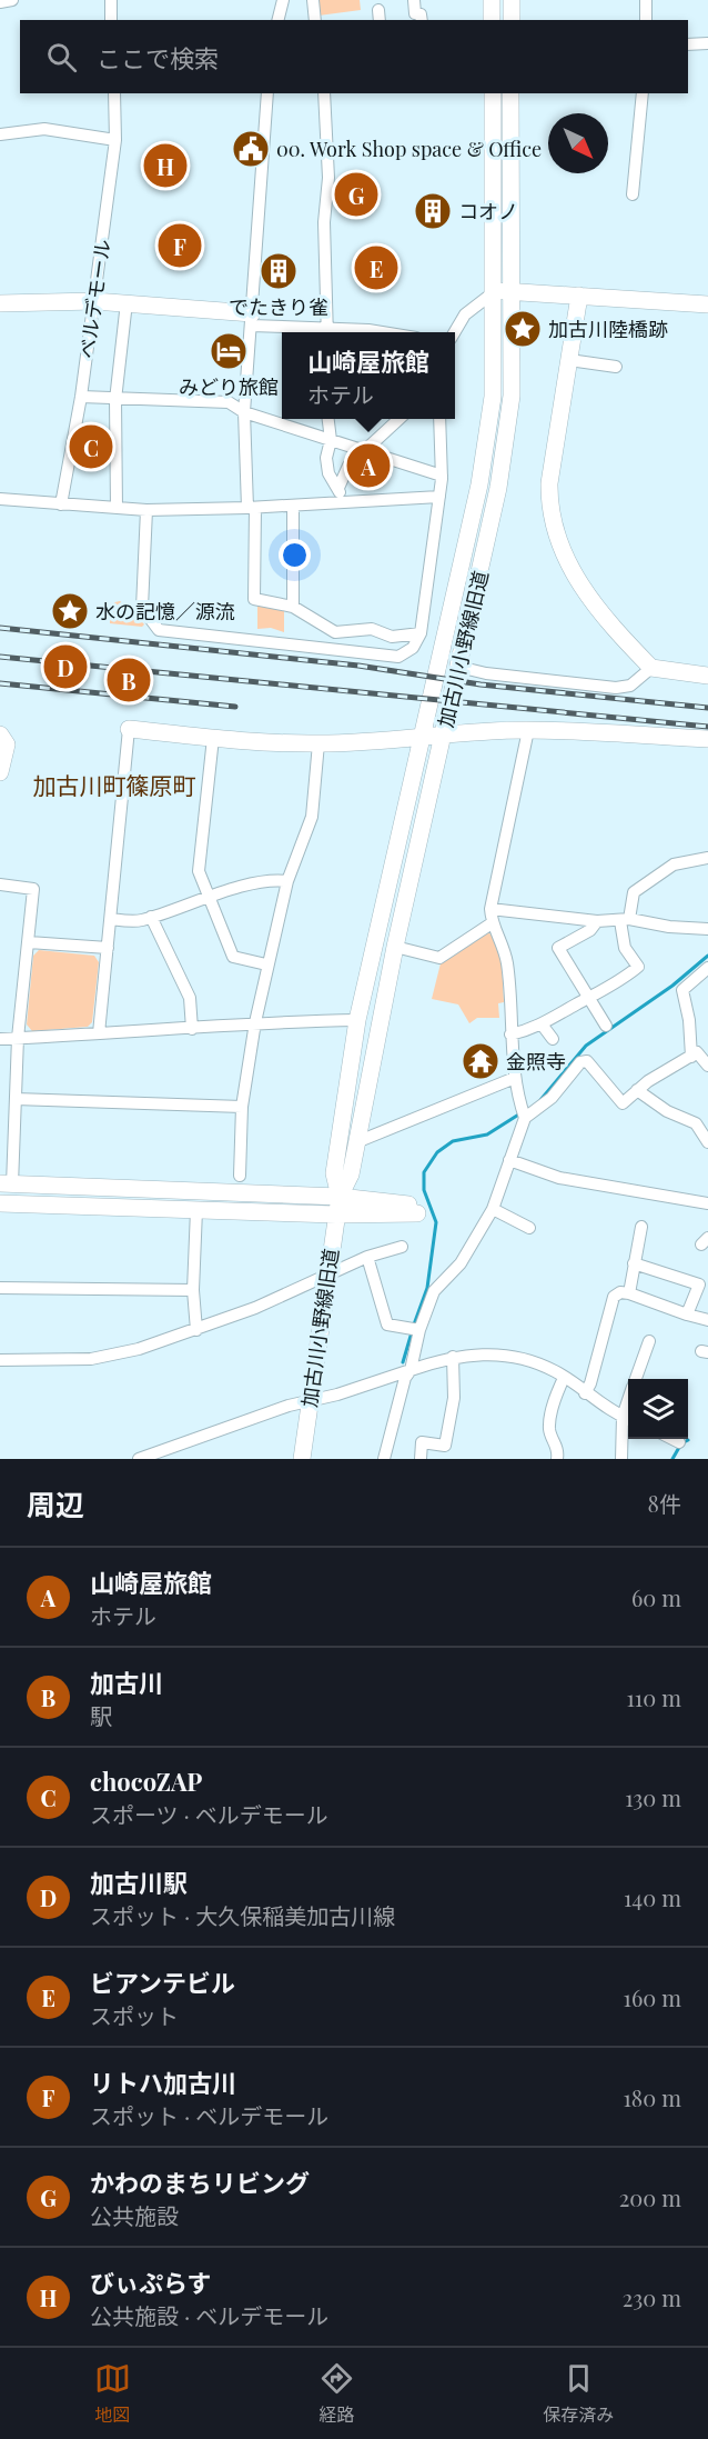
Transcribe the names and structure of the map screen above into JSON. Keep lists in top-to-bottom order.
{
  "streets": {
    "street": ["ベルデモール", "加古川小野線旧道"]
  },
  "districts": ["加古川町篠原町"],
  "places": {
    "public building": ["00. Work Shop space & Office"],
    "building": ["コオノ", "でたきり雀"],
    "place": ["加古川陸橋跡", "水の記憶／源流"],
    "hotel": ["みどり旅館"],
    "temple": ["金照寺"]
  },
  "north": "bottom right",
  "page": {
    "search": "ここで検索",
    "pins": [
      "H",
      "G",
      "F",
      "E",
      "C",
      "A",
      "D",
      "B"
    ],
    "popup": ["山崎屋旅館", "ホテル"],
    "heading": ["周辺", "8件"],
    "list": [
      {
        "mark": "A",
        "name": "山崎屋旅館",
        "note": "ホテル",
        "value": "60 m"
      },
      {
        "mark": "B",
        "name": "加古川",
        "note": "駅",
        "value": "110 m"
      },
      {
        "mark": "C",
        "name": "chocoZAP",
        "note": "スポーツ · ベルデモール",
        "value": "130 m"
      },
      {
        "mark": "D",
        "name": "加古川駅",
        "note": "スポット · 大久保稲美加古川線",
        "value": "140 m"
      },
      {
        "mark": "E",
        "name": "ビアンテビル",
        "note": "スポット",
        "value": "160 m"
      },
      {
        "mark": "F",
        "name": "リトハ加古川",
        "note": "スポット · ベルデモール",
        "value": "180 m"
      },
      {
        "mark": "G",
        "name": "かわのまちリビング",
        "note": "公共施設",
        "value": "200 m"
      },
      {
        "mark": "H",
        "name": "びぃぷらす",
        "note": "公共施設 · ベルデモール",
        "value": "230 m"
      }
    ],
    "nav": ["地図", "経路", "保存済み"]
  }
}
